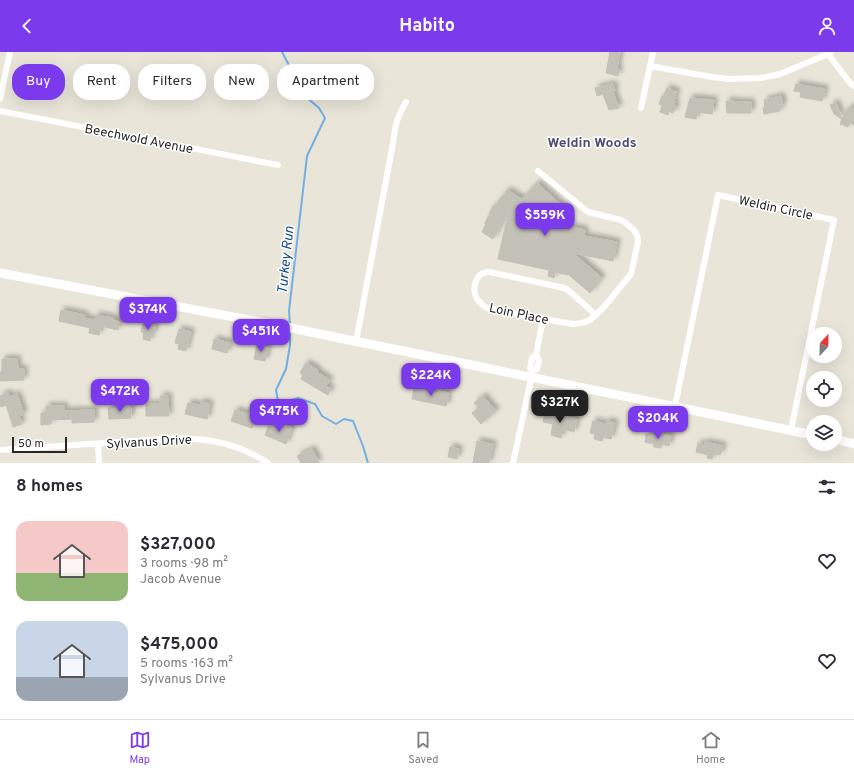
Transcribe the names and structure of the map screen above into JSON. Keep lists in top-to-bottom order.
{
  "streets": {
    "street": [
      "Beechwold Avenue",
      "Weldin Circle",
      "Loin Place",
      "Sylvanus Drive"
    ]
  },
  "districts": ["Weldin Woods"],
  "water": ["Turkey Run"],
  "scale_bar": "50 m",
  "north": "top",
  "page": {
    "header": "Habito",
    "chip": [
      "Buy",
      "Rent",
      "Filters",
      "New",
      "Apartment"
    ],
    "price": [
      "$559K",
      "$374K",
      "$451K",
      "$224K",
      "$472K",
      "$327K",
      "$475K",
      "$204K"
    ],
    "scale": "50 m",
    "heading": "8 homes",
    "list": [
      {
        "name": "$327,000",
        "note": "3 rooms · 98 m² · Jacob Avenue"
      },
      {
        "name": "$475,000",
        "note": "5 rooms · 163 m² · Sylvanus Drive"
      }
    ],
    "tabs": ["Map", "Saved", "Home"]
  }
}
